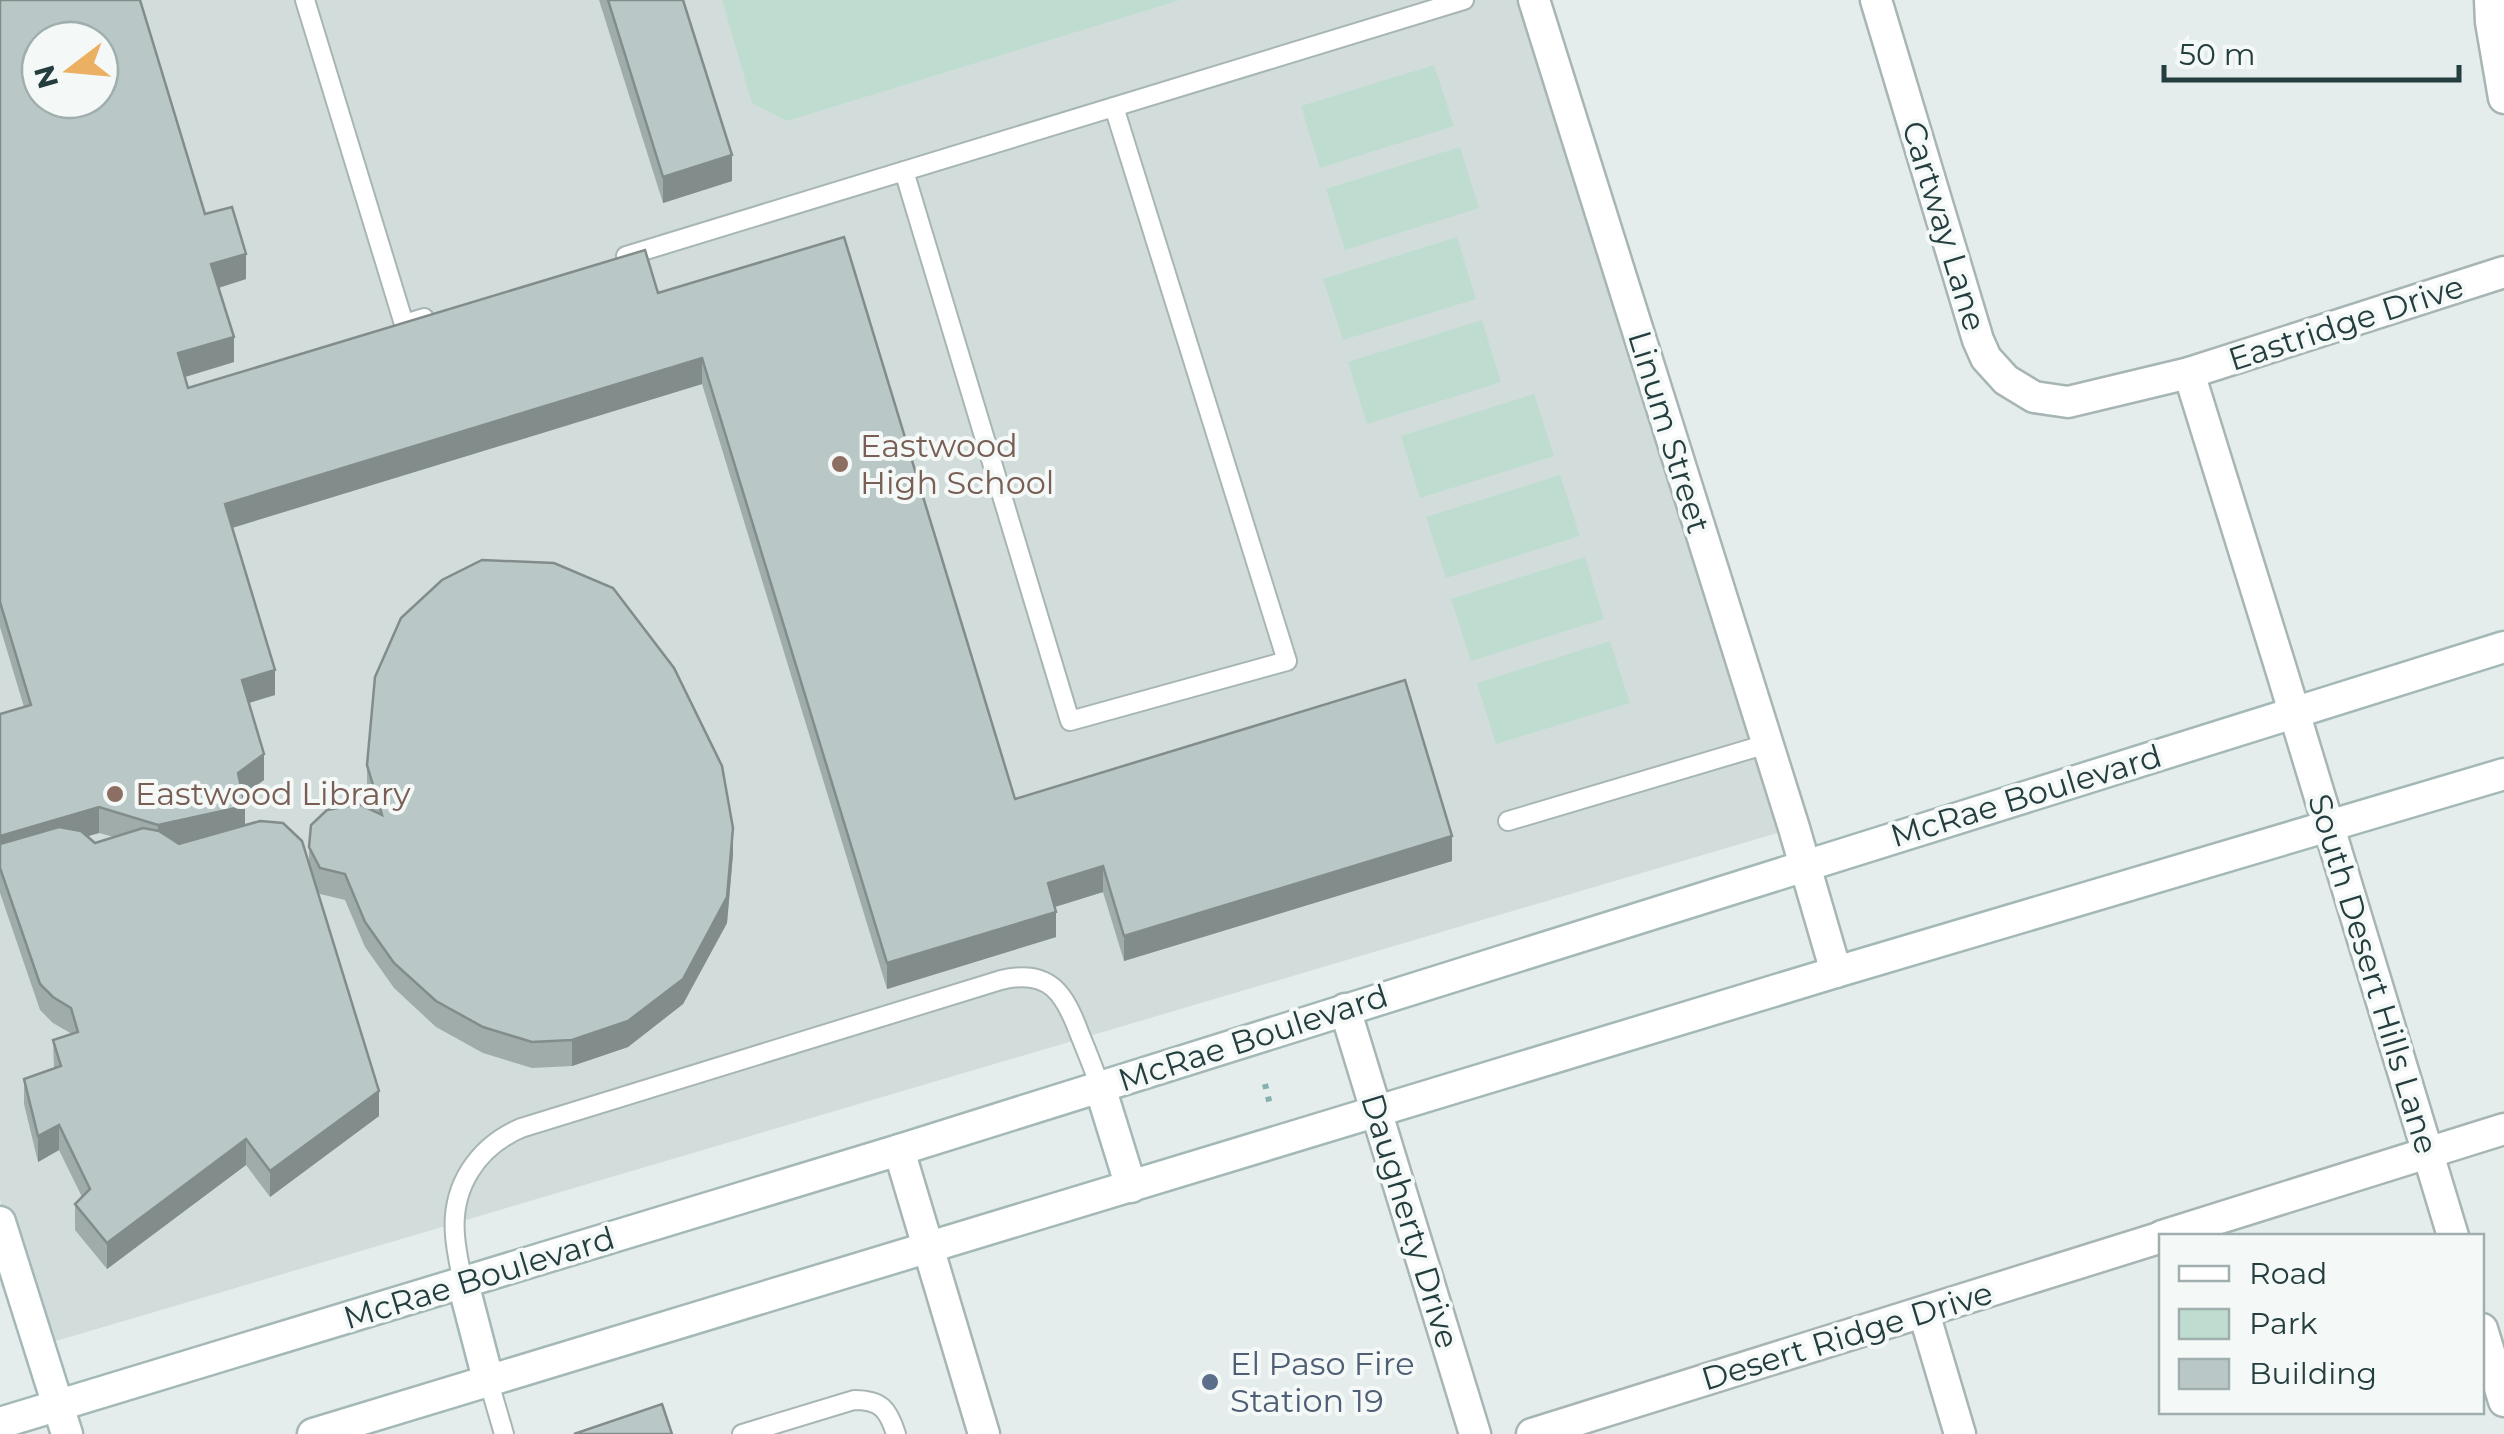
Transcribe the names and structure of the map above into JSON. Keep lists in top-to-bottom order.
{
  "streets": {
    "main road": [
      "Cartway Lane",
      "Eastridge Drive",
      "Linum Street",
      "McRae Boulevard",
      "South Desert Hills Lane",
      "Daugherty Drive",
      "Desert Ridge Drive"
    ]
  },
  "crossings": [
    ["Cartway Lane", "Eastridge Drive"],
    ["Linum Street", "McRae Boulevard"],
    ["McRae Boulevard", "South Desert Hills Lane"],
    ["McRae Boulevard", "Daugherty Drive"],
    ["South Desert Hills Lane", "Desert Ridge Drive"]
  ],
  "places": ["Eastwood High School", "Eastwood Library", "El Paso Fire Station 19"],
  "legend": ["Road", "Park", "Building"],
  "scale_bar": "50 m",
  "north": "left"
}
